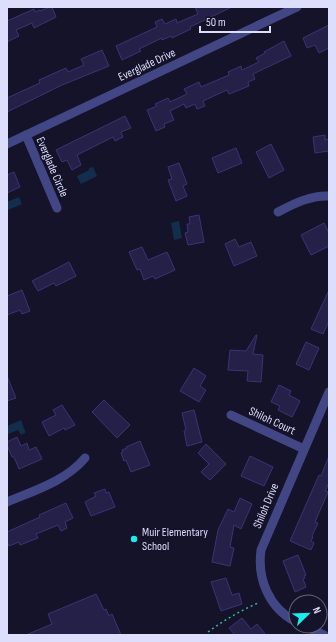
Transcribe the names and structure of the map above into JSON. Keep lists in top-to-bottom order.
{
  "streets": {
    "street": [
      "Everglade Drive",
      "Everglade Circle",
      "Shiloh Court",
      "Shiloh Drive"
    ]
  },
  "crossings": [
    ["Everglade Drive", "Everglade Circle"],
    ["Shiloh Court", "Shiloh Drive"]
  ],
  "places": ["Muir Elementary School"],
  "scale_bar": "50 m",
  "north": "top right"
}
